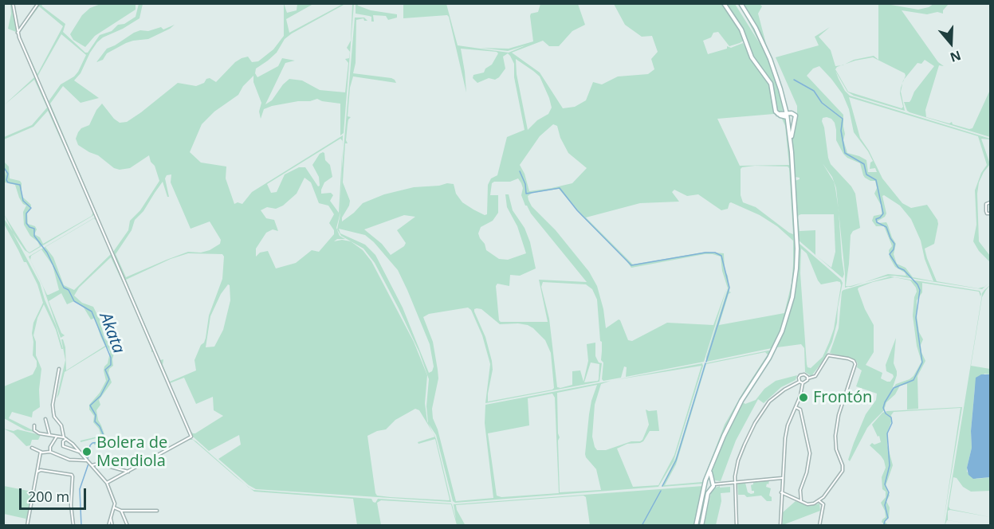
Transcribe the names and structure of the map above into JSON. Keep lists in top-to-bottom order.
{
  "water": ["Akata"],
  "places": ["Frontón", "Bolera de Mendiola"],
  "scale_bar": "200 m",
  "north": "bottom"
}
